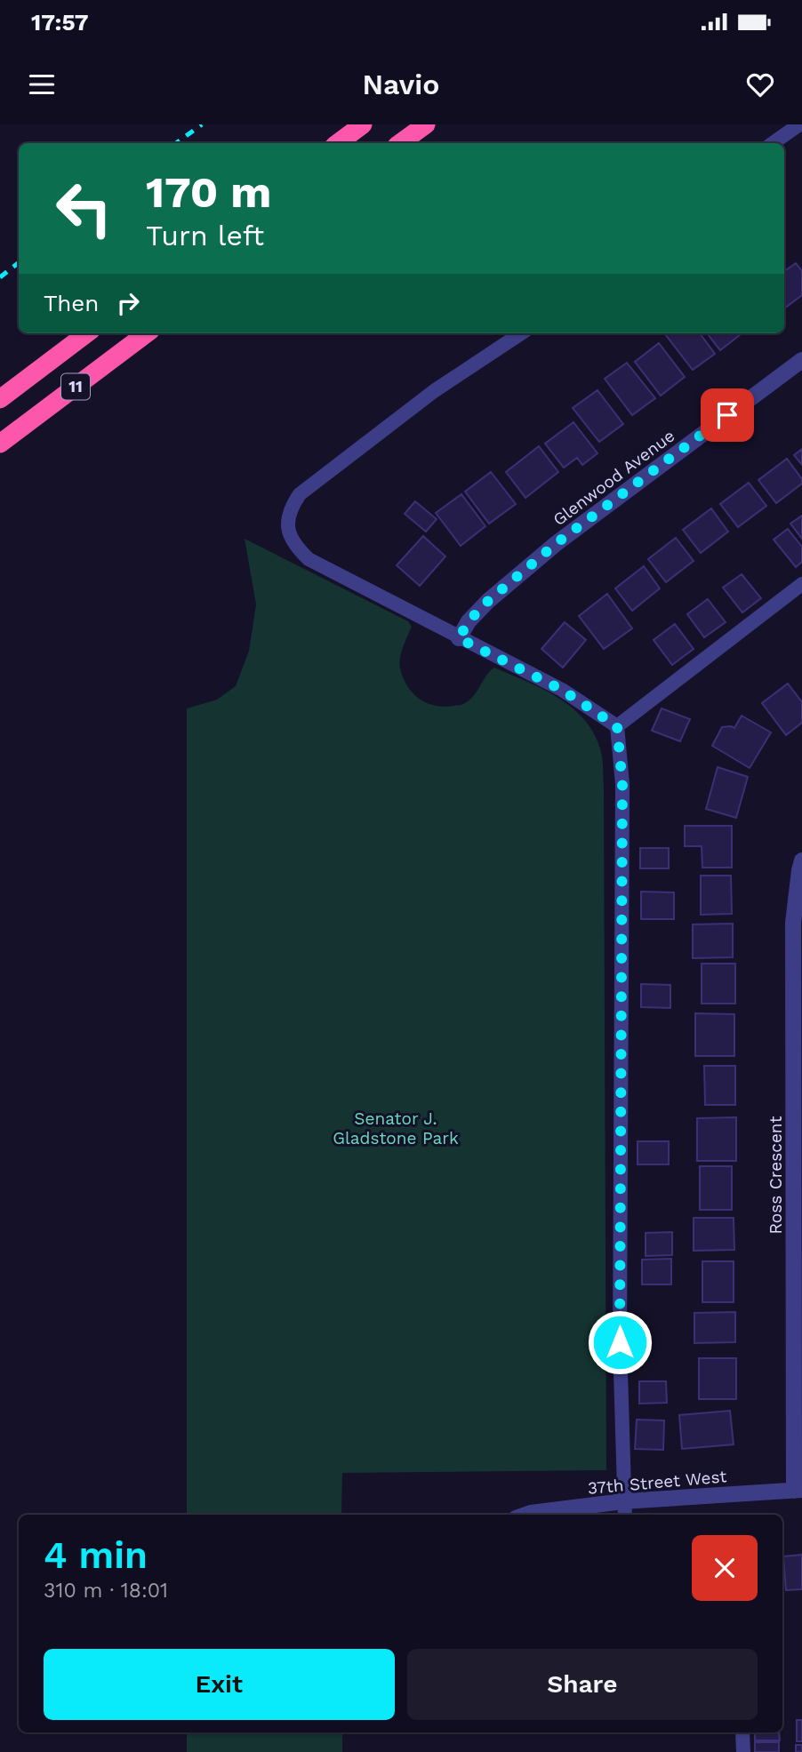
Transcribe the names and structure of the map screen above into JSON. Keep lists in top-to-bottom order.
{
  "streets": {
    "highway": ["11"],
    "street": ["Glenwood Avenue", "Ross Crescent", "37th Street West"]
  },
  "crossings": [
    ["Ross Crescent", "37th Street West"]
  ],
  "parks": ["Senator J. Gladstone Park"],
  "page": {
    "status": "17:57",
    "header": "Navio",
    "turn": ["170 m", "Turn left"],
    "then": "Then",
    "heading": ["4 min", "310 m · 18:01"],
    "buttons": ["Exit", "Share"]
  }
}
